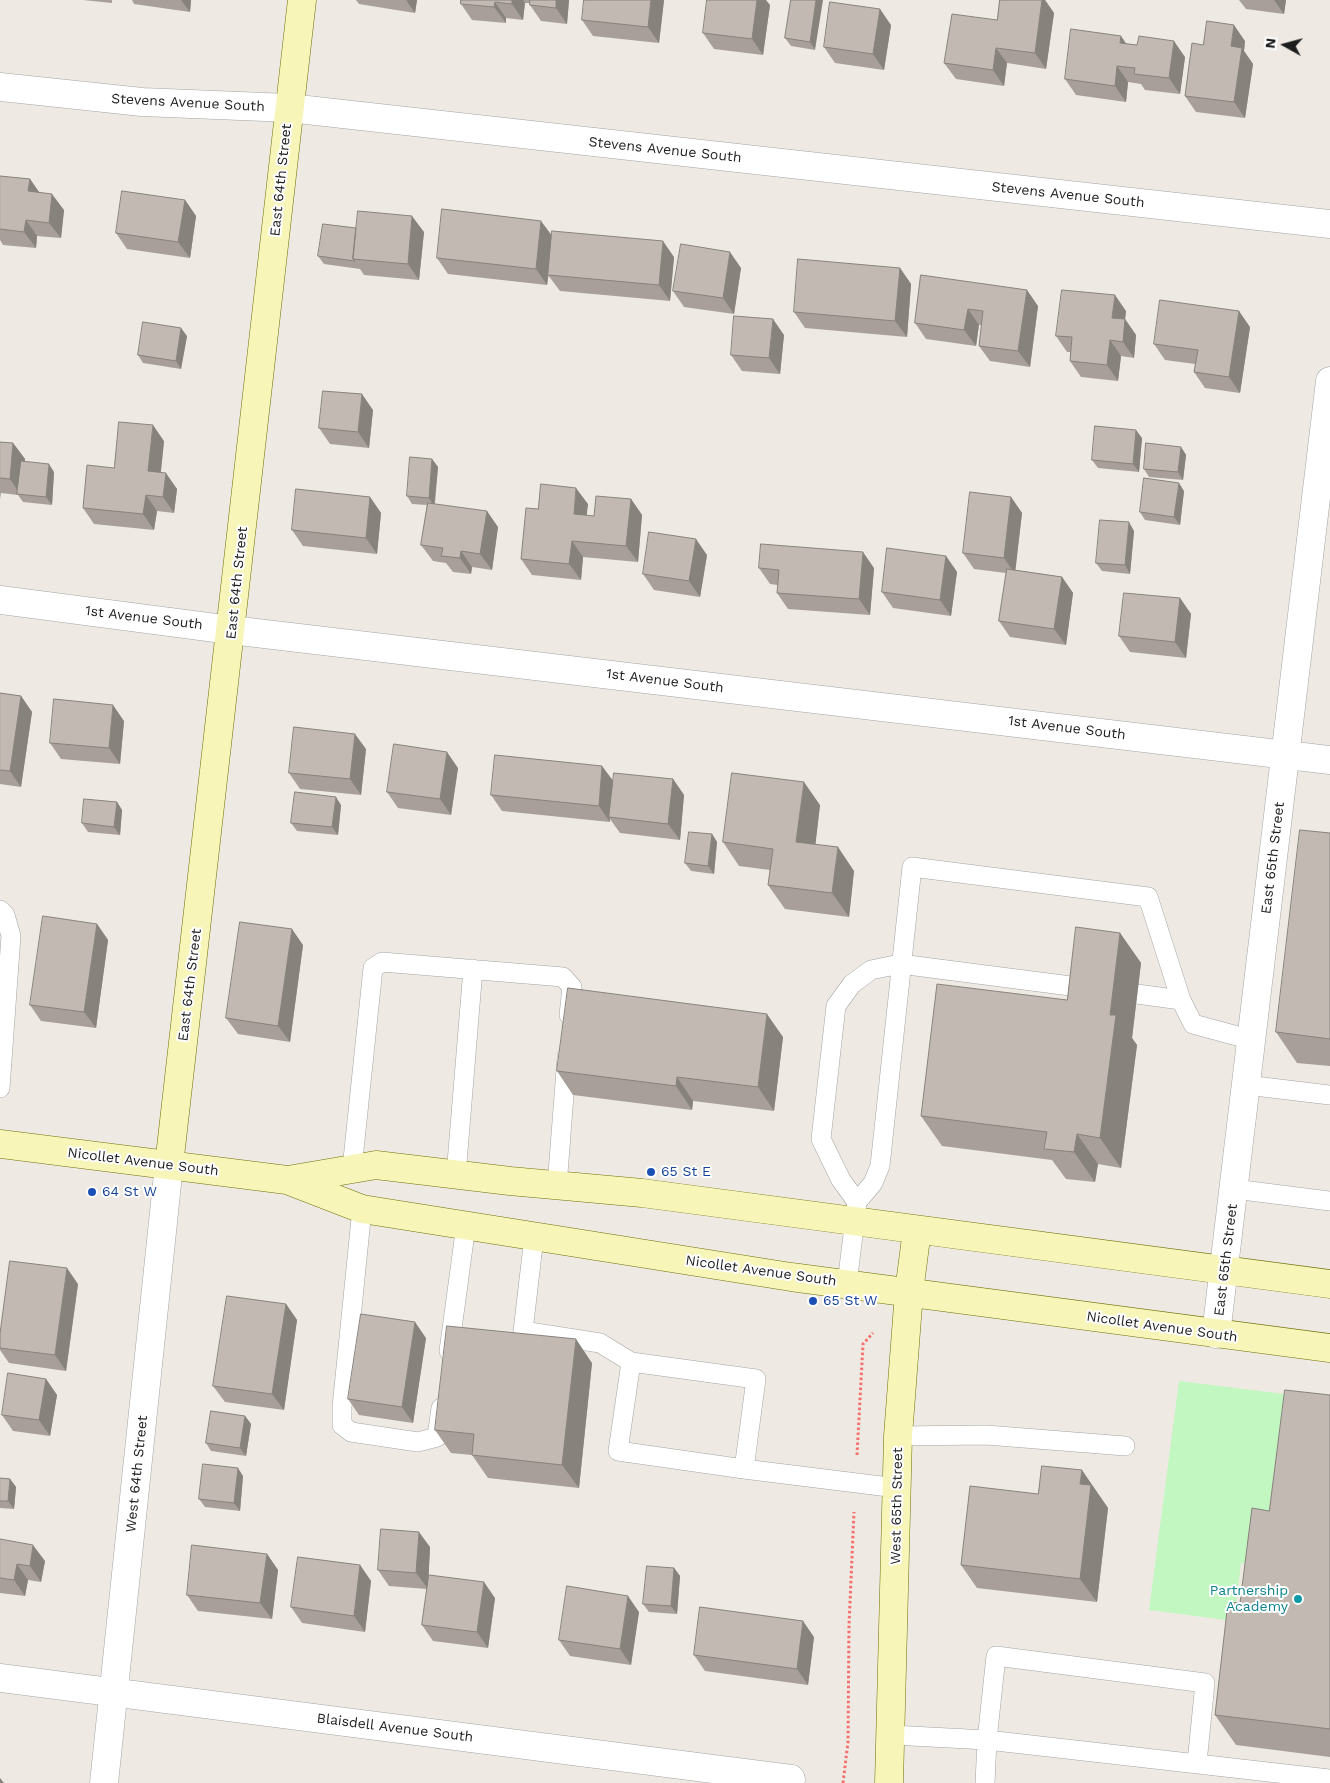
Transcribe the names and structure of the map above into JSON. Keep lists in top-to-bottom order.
{
  "streets": {
    "main road": ["East 64th Street", "Nicollet Avenue South", "West 65th Street"],
    "street": [
      "Stevens Avenue South",
      "1st Avenue South",
      "East 65th Street",
      "West 64th Street",
      "Blaisdell Avenue South"
    ]
  },
  "crossings": [
    ["Stevens Avenue South", "East 64th Street"],
    ["East 64th Street", "1st Avenue South"],
    ["East 64th Street", "Nicollet Avenue South"],
    ["East 64th Street", "West 64th Street"],
    ["1st Avenue South", "East 65th Street"],
    ["East 65th Street", "Nicollet Avenue South"],
    ["Nicollet Avenue South", "West 64th Street"],
    ["Nicollet Avenue South", "West 65th Street"],
    ["West 64th Street", "Blaisdell Avenue South"]
  ],
  "places": [
    "65 St E",
    "64 St W",
    "65 St W",
    "Partnership Academy"
  ],
  "north": "left"
}
